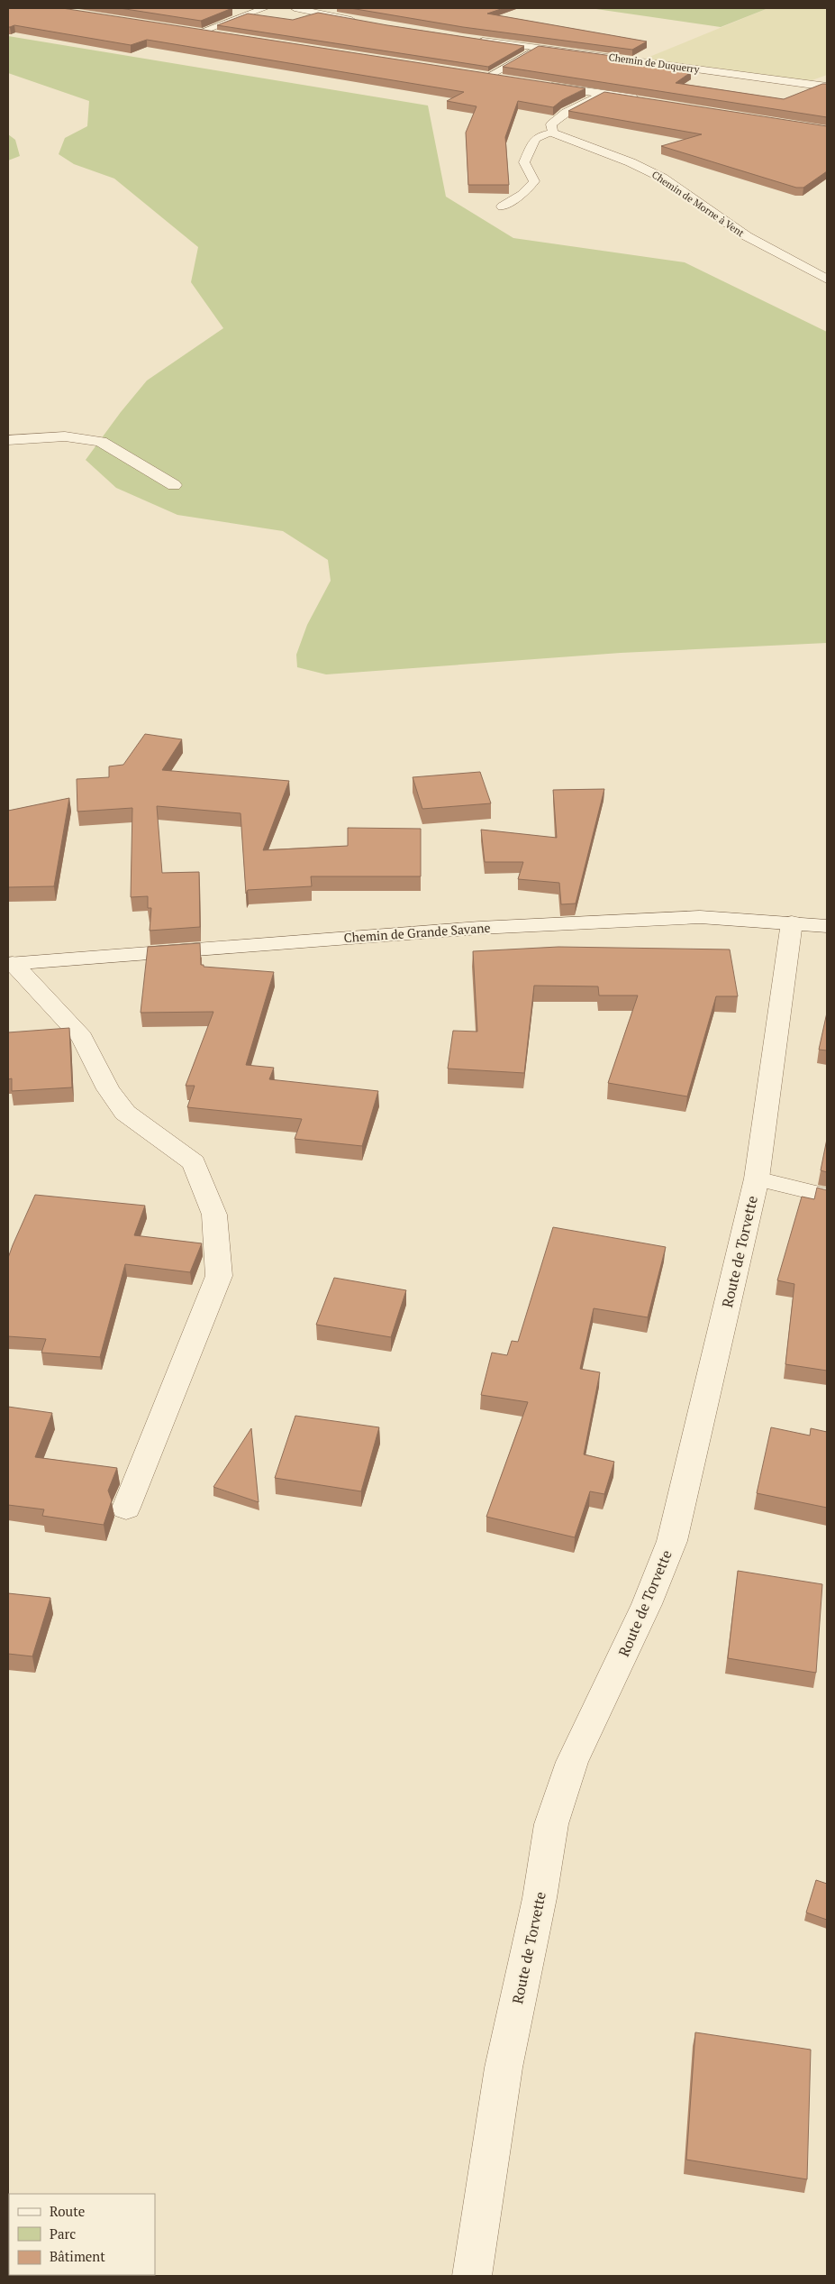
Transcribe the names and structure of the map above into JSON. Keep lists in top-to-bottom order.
{
  "streets": {
    "street": [
      "Chemin de Duquerry",
      "Chemin de Morne à Vent",
      "Chemin de Grande Savane",
      "Route de Torvette"
    ]
  },
  "crossings": [
    ["Chemin de Grande Savane", "Route de Torvette"]
  ],
  "legend": ["Route", "Parc", "Bâtiment"]
}
